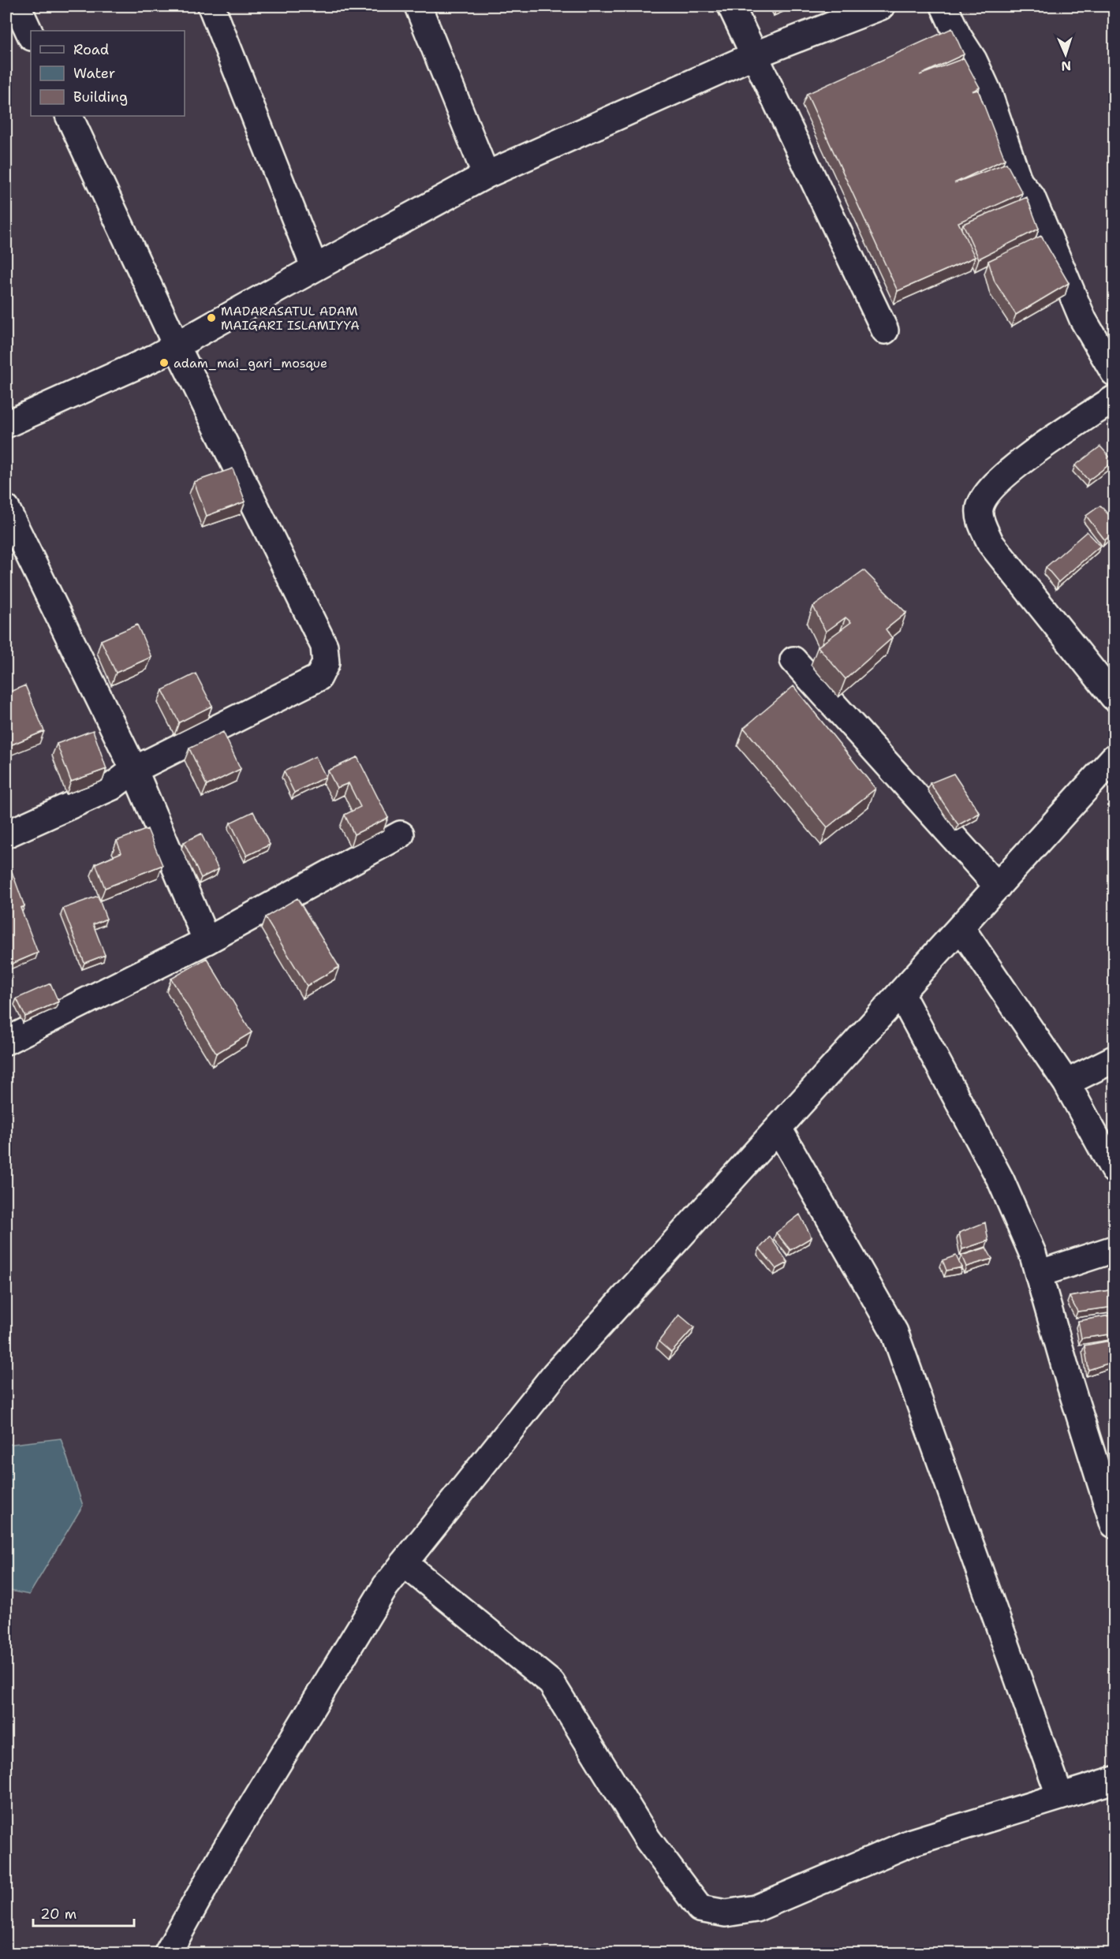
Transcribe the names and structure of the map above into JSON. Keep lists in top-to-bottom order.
{
  "places": ["MADARASATUL ADAM MAIGARI ISLAMIYYA", "adam_mai_gari_mosque"],
  "legend": ["Road", "Water", "Building"],
  "scale_bar": "20 m",
  "north": "bottom"
}
